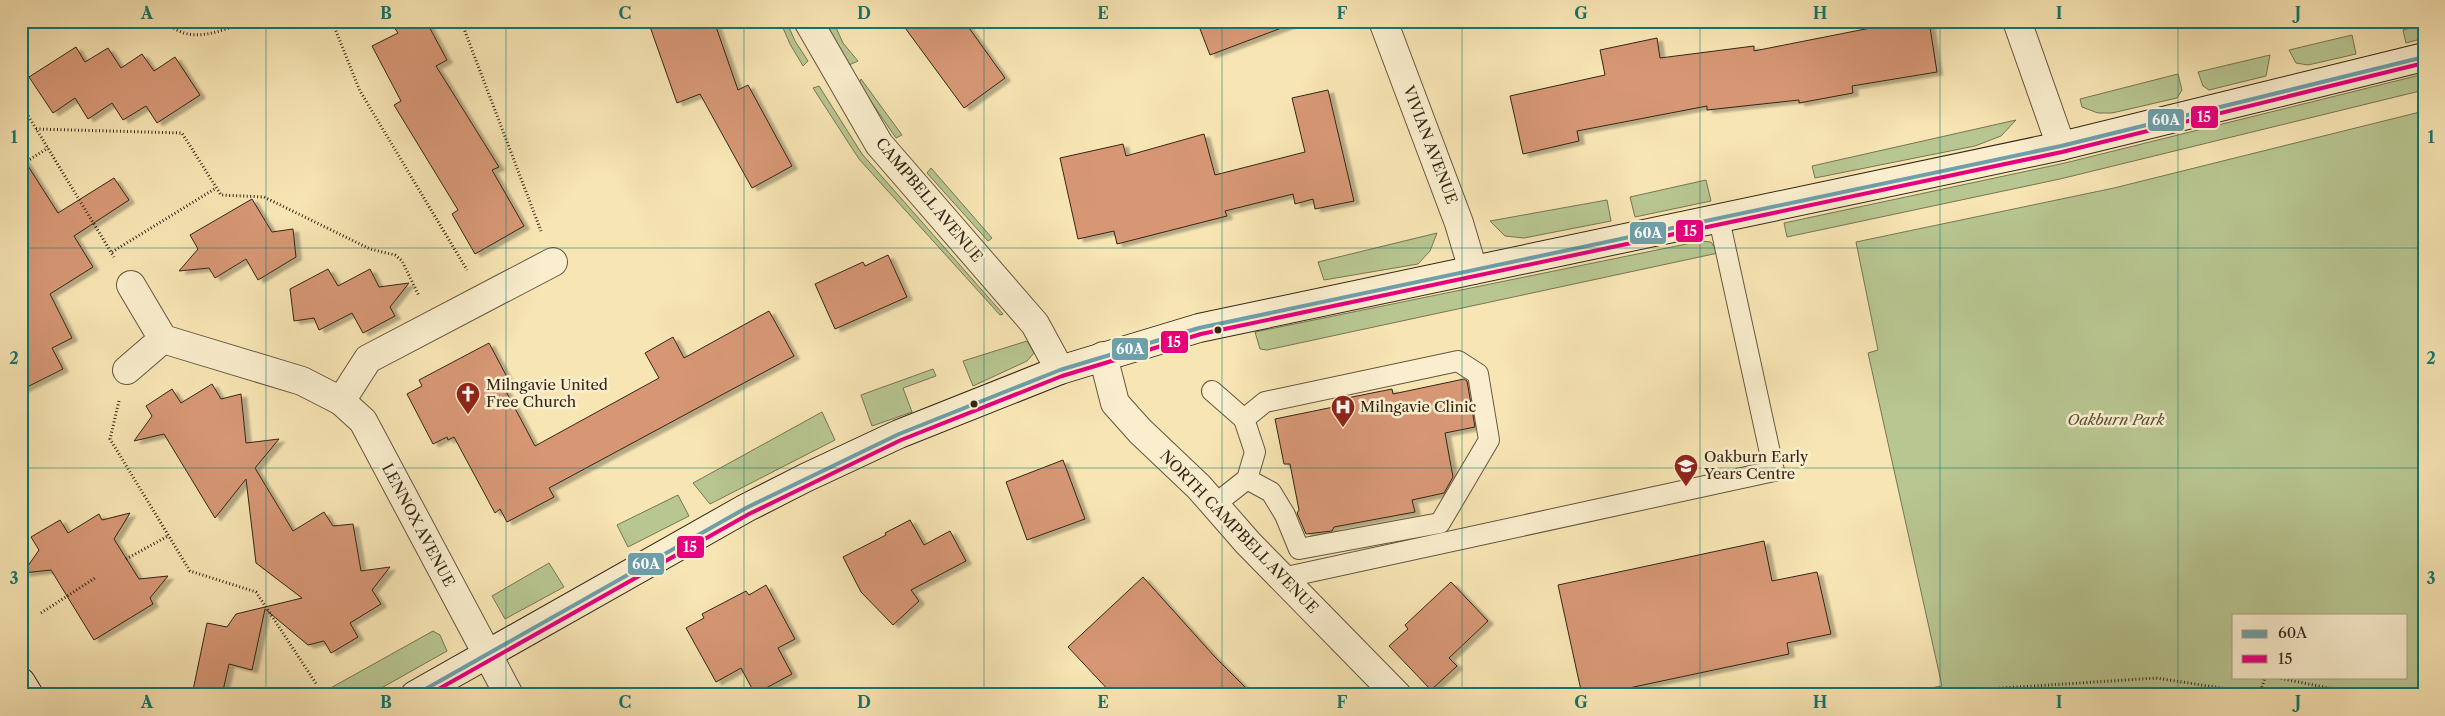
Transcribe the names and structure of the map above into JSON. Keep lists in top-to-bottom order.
{
  "streets": {
    "street": [
      "VIVIAN AVENUE",
      "CAMPBELL AVENUE",
      "LENNOX AVENUE",
      "NORTH CAMPBELL AVENUE"
    ]
  },
  "parks": ["Oakburn Park"],
  "places": {
    "church": ["Milngavie United Free Church"],
    "hospital": ["Milngavie Clinic"],
    "school or university": ["Oakburn Early Years Centre"]
  },
  "lines": ["transit line 60A", "transit line 15"],
  "legend": ["60A", "15"],
  "grid": {
    "columns": [
      "A",
      "B",
      "C",
      "D",
      "E",
      "F",
      "G",
      "H",
      "I",
      "J"
    ],
    "rows": ["1", "2", "3"]
  }
}
